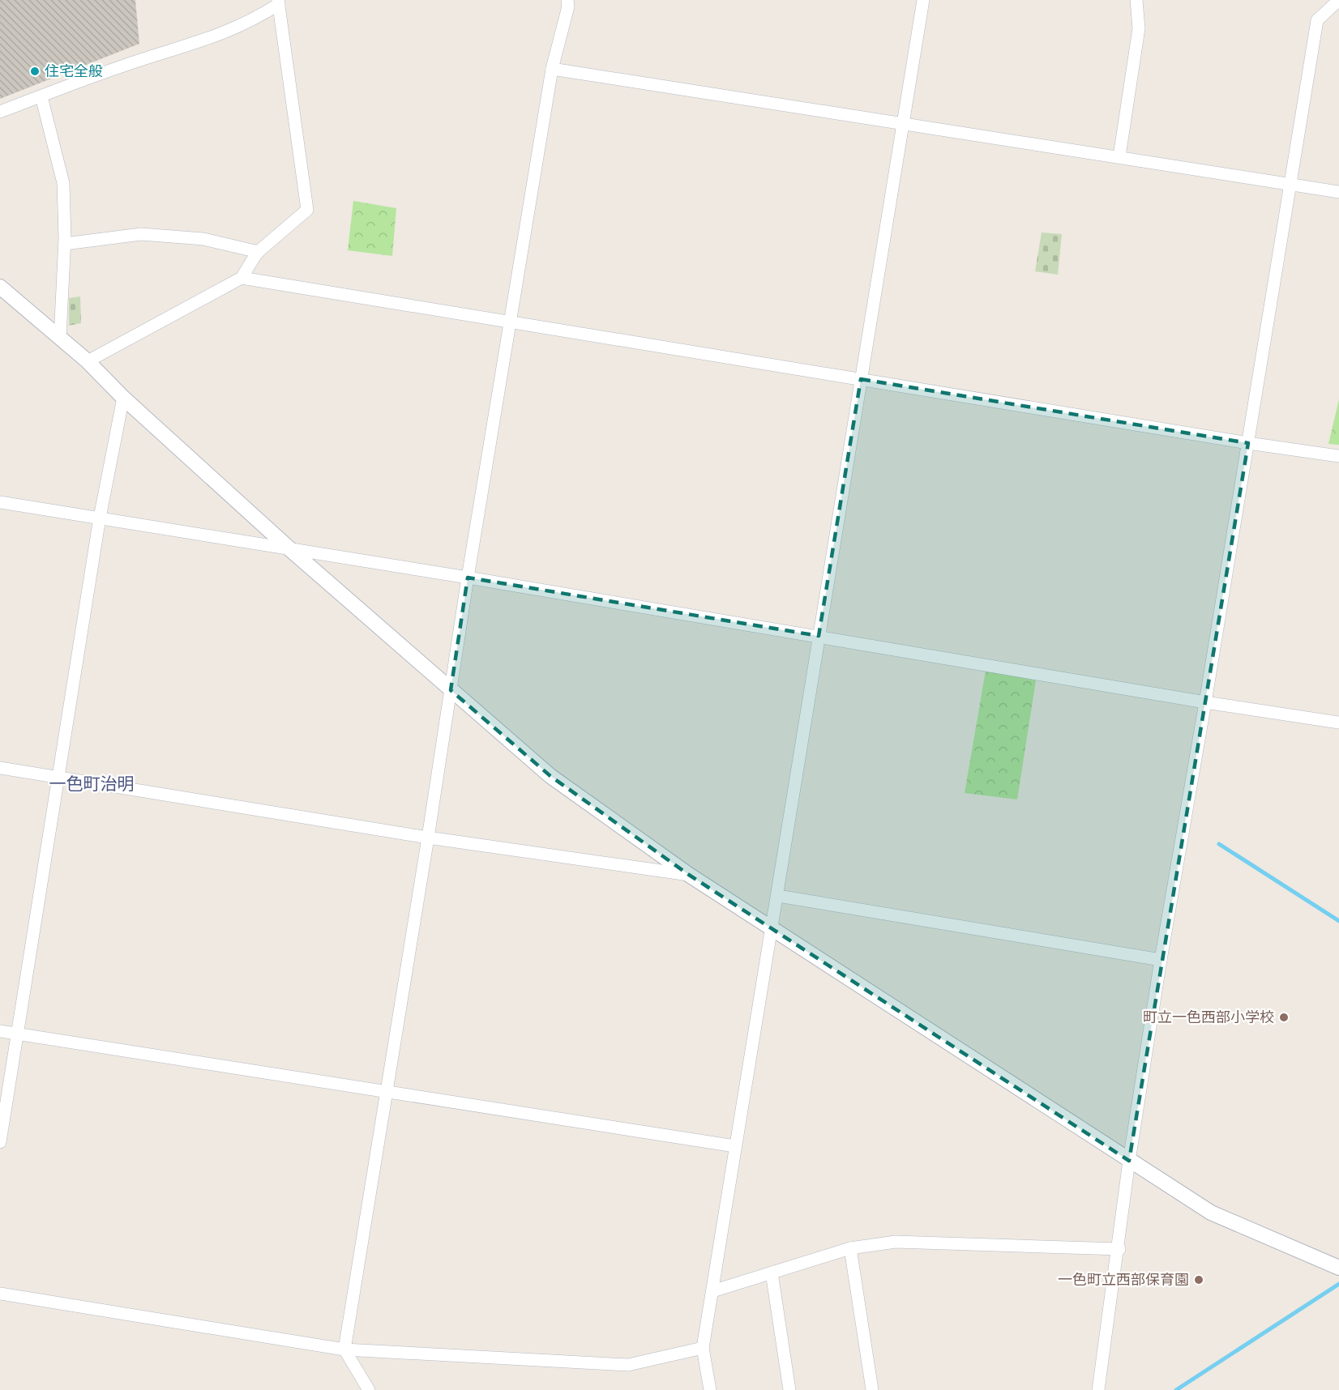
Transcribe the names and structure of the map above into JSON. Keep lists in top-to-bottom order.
{
  "districts": ["一色町治明"],
  "places": ["住宅全般", "町立一色西部小学校", "一色町立西部保育園"]
}
